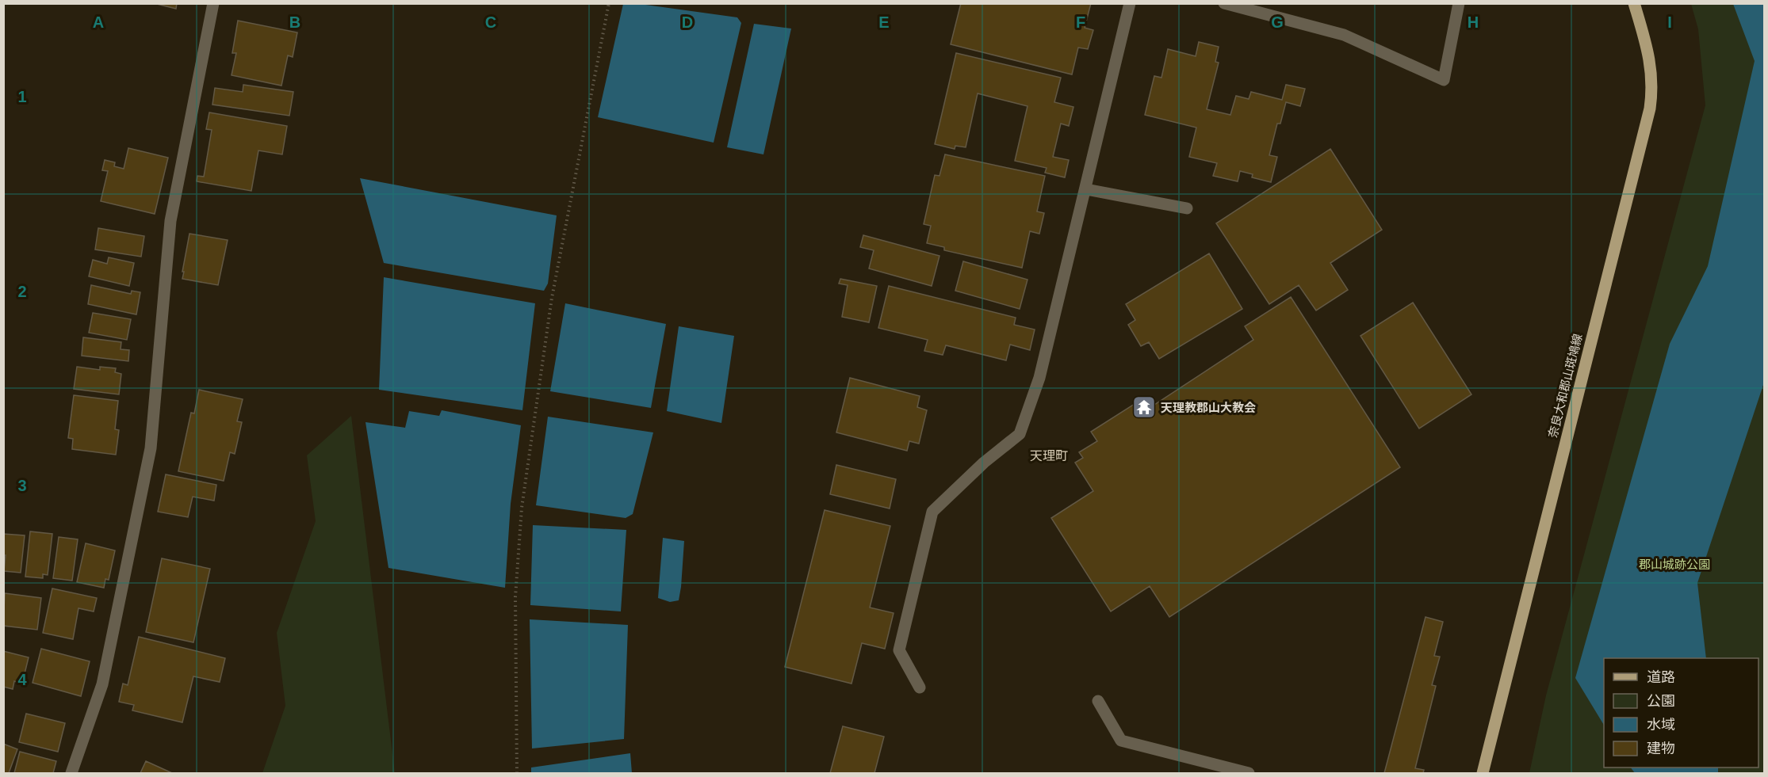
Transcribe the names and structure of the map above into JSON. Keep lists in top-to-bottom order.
{
  "streets": {
    "main road": ["奈良大和郡山斑鳩線"]
  },
  "districts": ["天理町"],
  "parks": ["郡山城跡公園"],
  "places": {
    "temple": ["天理教郡山大教会"]
  },
  "legend": [
    "道路",
    "公園",
    "水域",
    "建物"
  ],
  "grid": {
    "columns": [
      "A",
      "B",
      "C",
      "D",
      "E",
      "F",
      "G",
      "H",
      "I"
    ],
    "rows": [
      "1",
      "2",
      "3",
      "4"
    ]
  }
}
